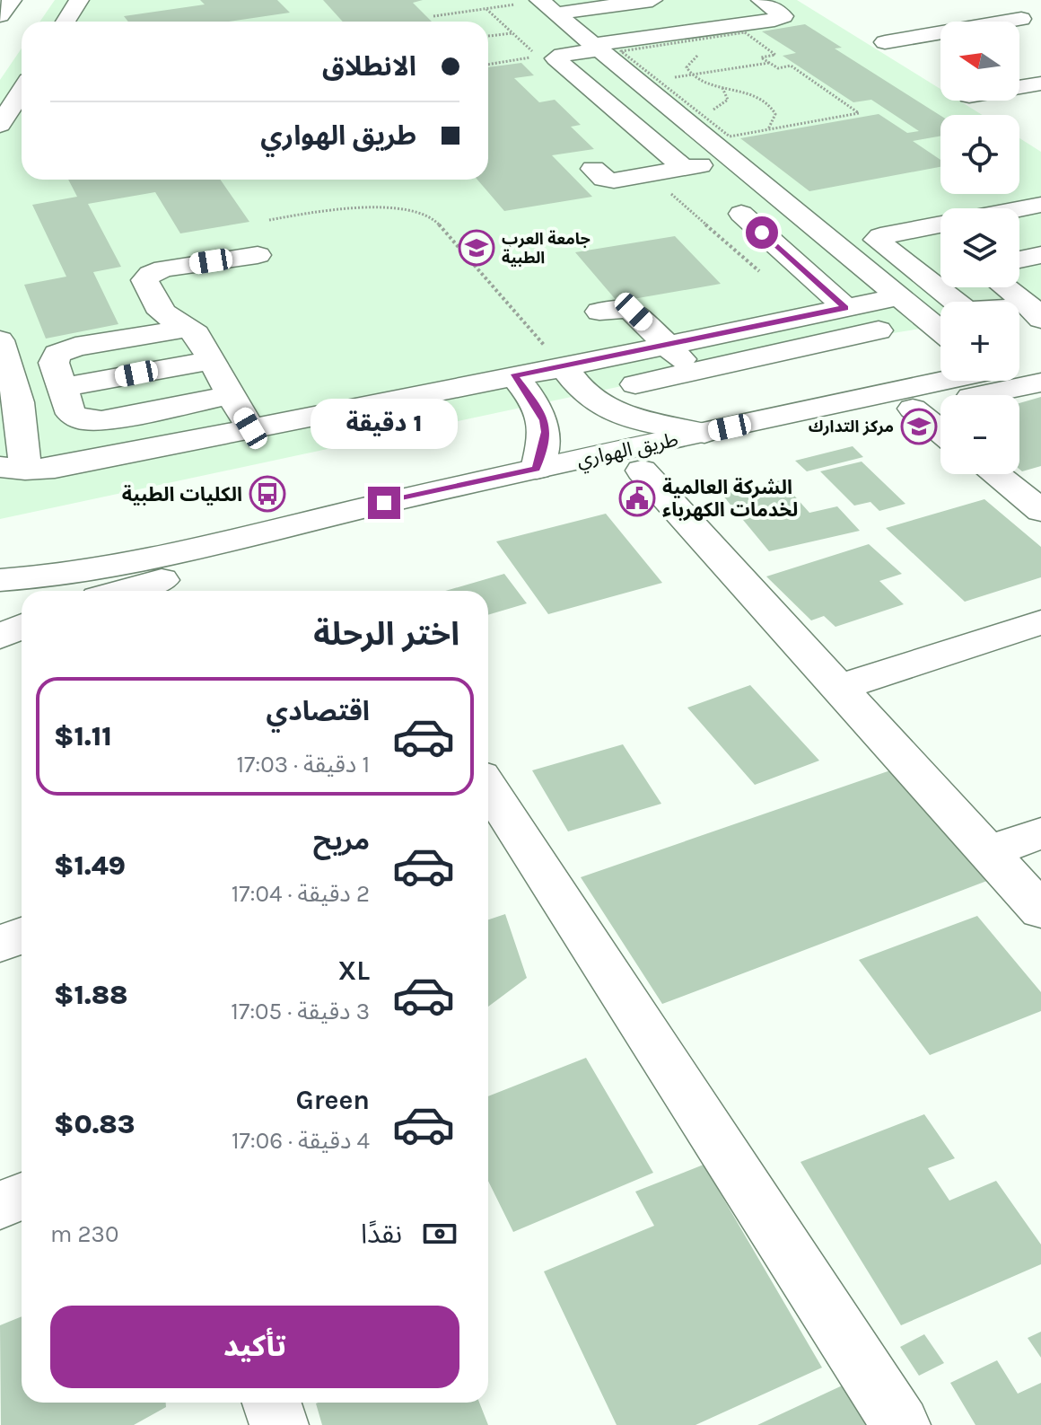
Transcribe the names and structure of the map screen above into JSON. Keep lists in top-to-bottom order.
{
  "streets": {
    "main road": ["طريق الهواري"]
  },
  "places": {
    "school or university": ["جامعة العرب الطبية", "مركز التدارك"],
    "bus stop": ["الكليات الطبية"],
    "public building": ["الشركة العالمية لخدمات الكهرباء"]
  },
  "north": "left",
  "page": {
    "map_buttons": ["+", "−"],
    "banner": ["الانطلاق", "طريق الهواري"],
    "bubble": "1 دقيقة",
    "heading": "اختر الرحلة",
    "list": [
      {
        "name": "اقتصادي",
        "note": "1 دقيقة · 17:03",
        "value": "$1.11"
      },
      {
        "name": "مريح",
        "note": "2 دقيقة · 17:04",
        "value": "$1.49"
      },
      {
        "name": "XL",
        "note": "3 دقيقة · 17:05",
        "value": "$1.88"
      },
      {
        "name": "Green",
        "note": "4 دقيقة · 17:06",
        "value": "$0.83"
      }
    ],
    "pay": ["نقدًا", "230 m"],
    "buttons": "تأكيد"
  }
}
